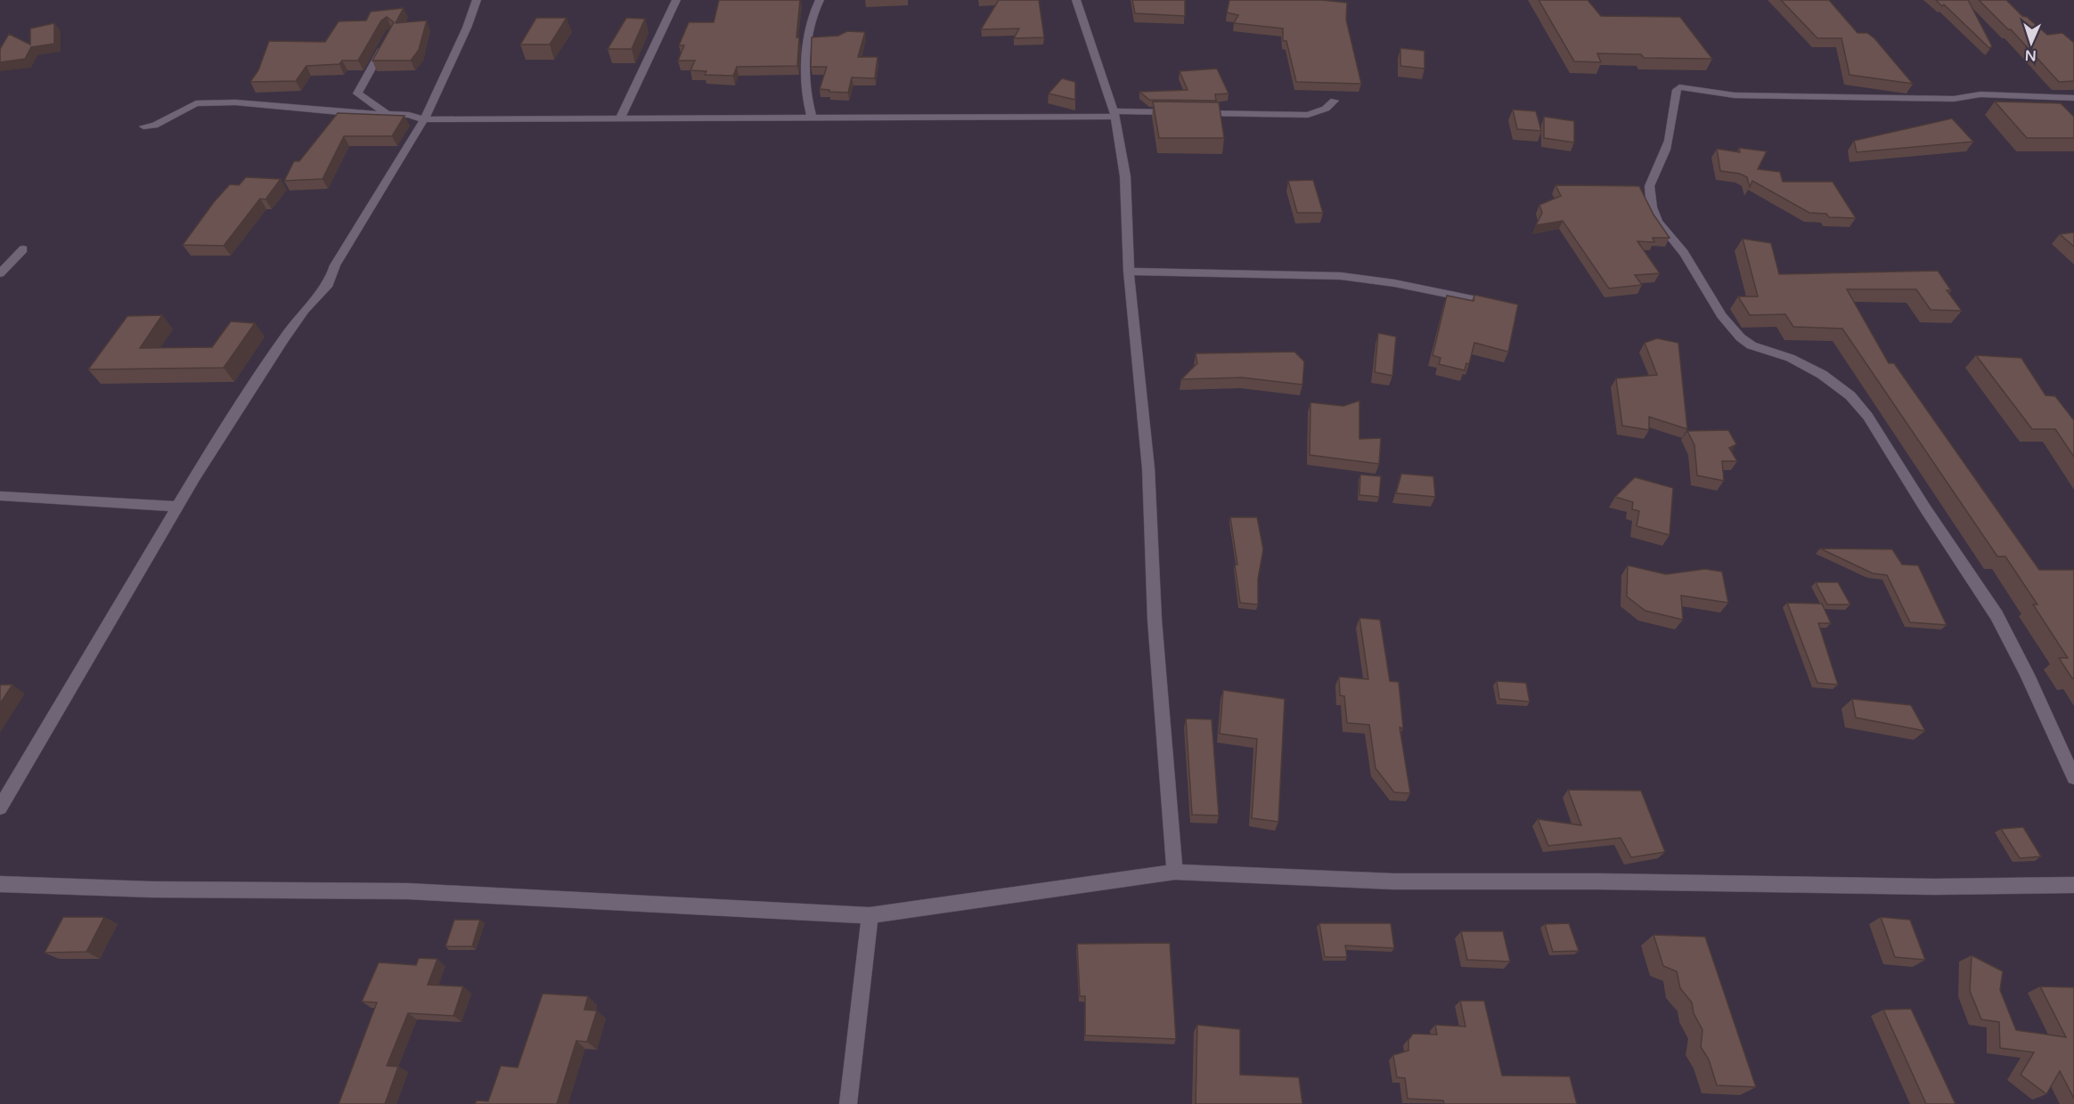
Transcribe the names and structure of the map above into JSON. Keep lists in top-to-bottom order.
{
  "north": "bottom"
}
